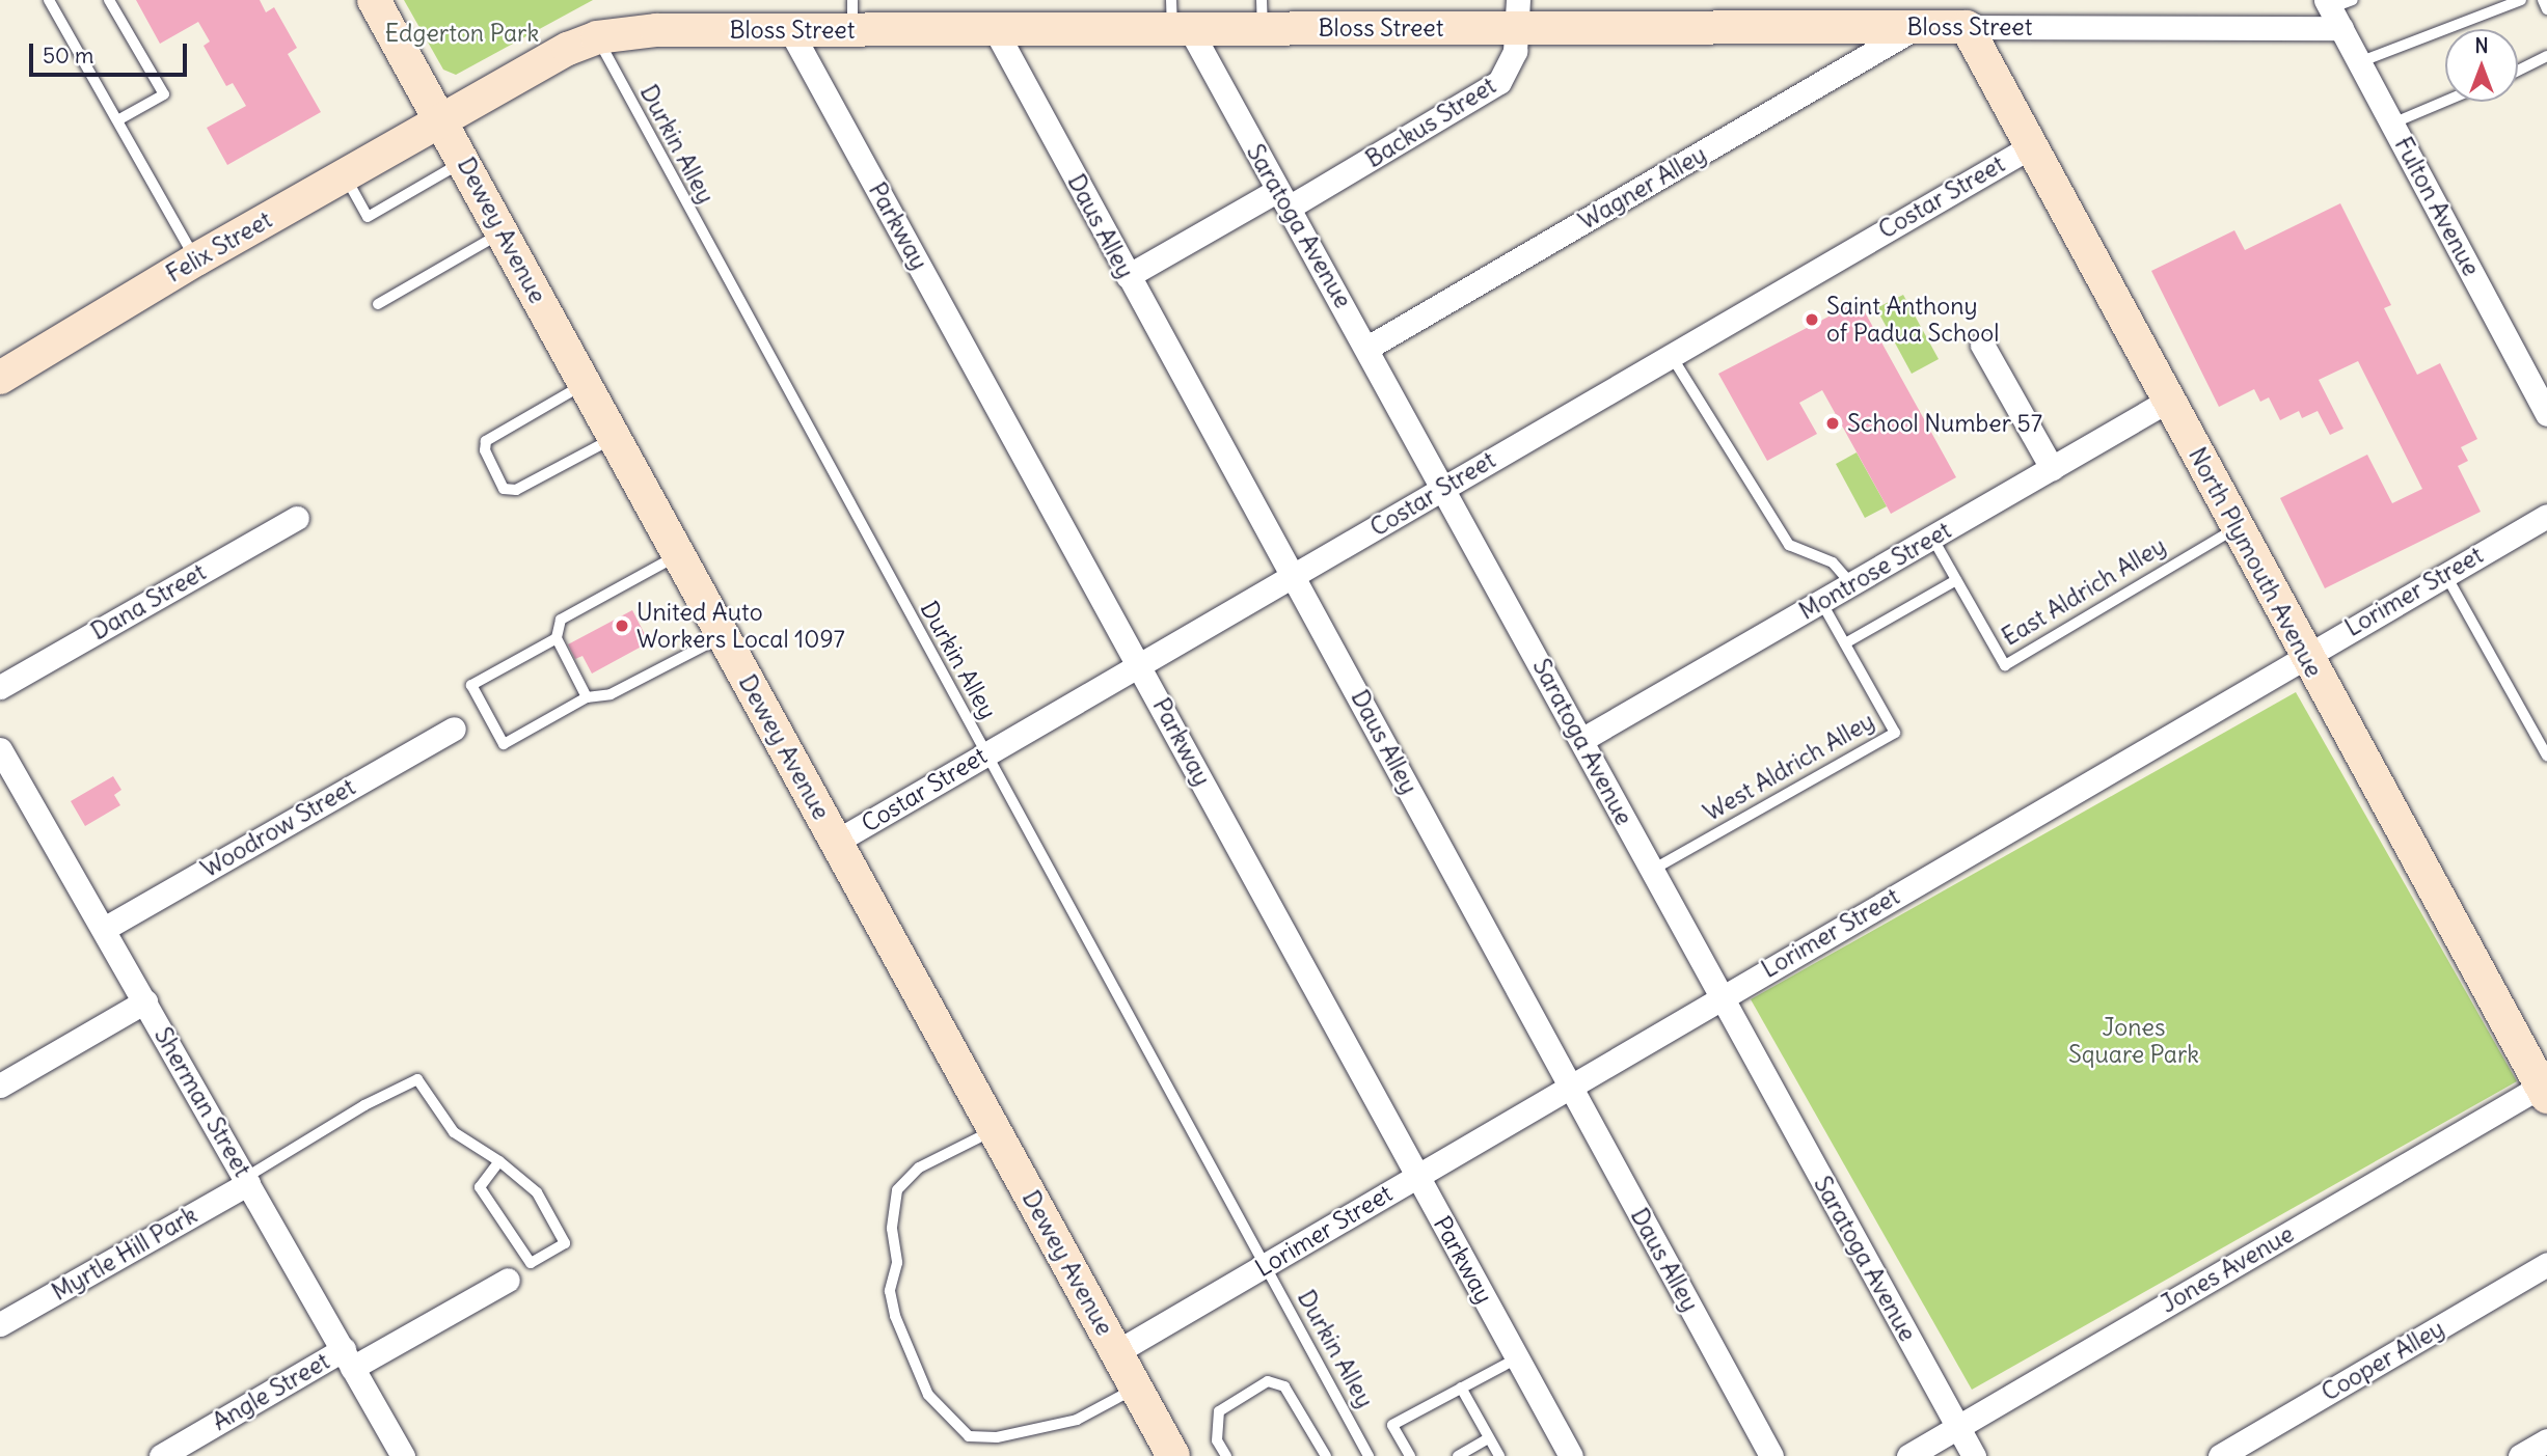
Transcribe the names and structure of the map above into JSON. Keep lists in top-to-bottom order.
{
  "streets": {
    "street": [
      "Bloss Street",
      "Backus Street",
      "Wagner Alley",
      "Costar Street",
      "Fulton Avenue",
      "Parkway",
      "Daus Alley",
      "Saratoga Avenue",
      "Dewey Avenue",
      "Felix Street",
      "North Plymouth Avenue",
      "Montrose Street",
      "Lorimer Street",
      "Dana Street",
      "Woodrow Street",
      "Sherman Street",
      "Myrtle Hill Park",
      "Jones Avenue",
      "Cooper Alley",
      "Angle Street"
    ],
    "lane": ["Durkin Alley", "East Aldrich Alley", "West Aldrich Alley"]
  },
  "crossings": [
    ["Bloss Street", "Backus Street"],
    ["Bloss Street", "Durkin Alley"],
    ["Bloss Street", "Wagner Alley"],
    ["Bloss Street", "Fulton Avenue"],
    ["Bloss Street", "Parkway"],
    ["Bloss Street", "Daus Alley"],
    ["Bloss Street", "Saratoga Avenue"],
    ["Bloss Street", "Dewey Avenue"],
    ["Bloss Street", "Felix Street"],
    ["Bloss Street", "North Plymouth Avenue"],
    ["Backus Street", "Daus Alley"],
    ["Backus Street", "Saratoga Avenue"],
    ["Durkin Alley", "Costar Street"],
    ["Durkin Alley", "Lorimer Street"],
    ["Wagner Alley", "Saratoga Avenue"],
    ["Costar Street", "Parkway"],
    ["Costar Street", "Daus Alley"],
    ["Costar Street", "Saratoga Avenue"],
    ["Costar Street", "Dewey Avenue"],
    ["Costar Street", "North Plymouth Avenue"],
    ["Parkway", "Lorimer Street"],
    ["Daus Alley", "Lorimer Street"],
    ["Saratoga Avenue", "Montrose Street"],
    ["Saratoga Avenue", "Lorimer Street"],
    ["Saratoga Avenue", "West Aldrich Alley"],
    ["Saratoga Avenue", "Jones Avenue"],
    ["Dewey Avenue", "Felix Street"],
    ["Dewey Avenue", "Lorimer Street"],
    ["North Plymouth Avenue", "Montrose Street"],
    ["North Plymouth Avenue", "East Aldrich Alley"],
    ["North Plymouth Avenue", "Lorimer Street"],
    ["North Plymouth Avenue", "Jones Avenue"],
    ["Montrose Street", "East Aldrich Alley"],
    ["Montrose Street", "West Aldrich Alley"],
    ["Woodrow Street", "Sherman Street"],
    ["Sherman Street", "Myrtle Hill Park"],
    ["Sherman Street", "Angle Street"]
  ],
  "parks": ["Edgerton Park", "Jones Square Park"],
  "places": ["Saint Anthony of Padua School", "School Number 57", "United Auto Workers Local 1097"],
  "scale_bar": "50 m",
  "north": "top"
}
